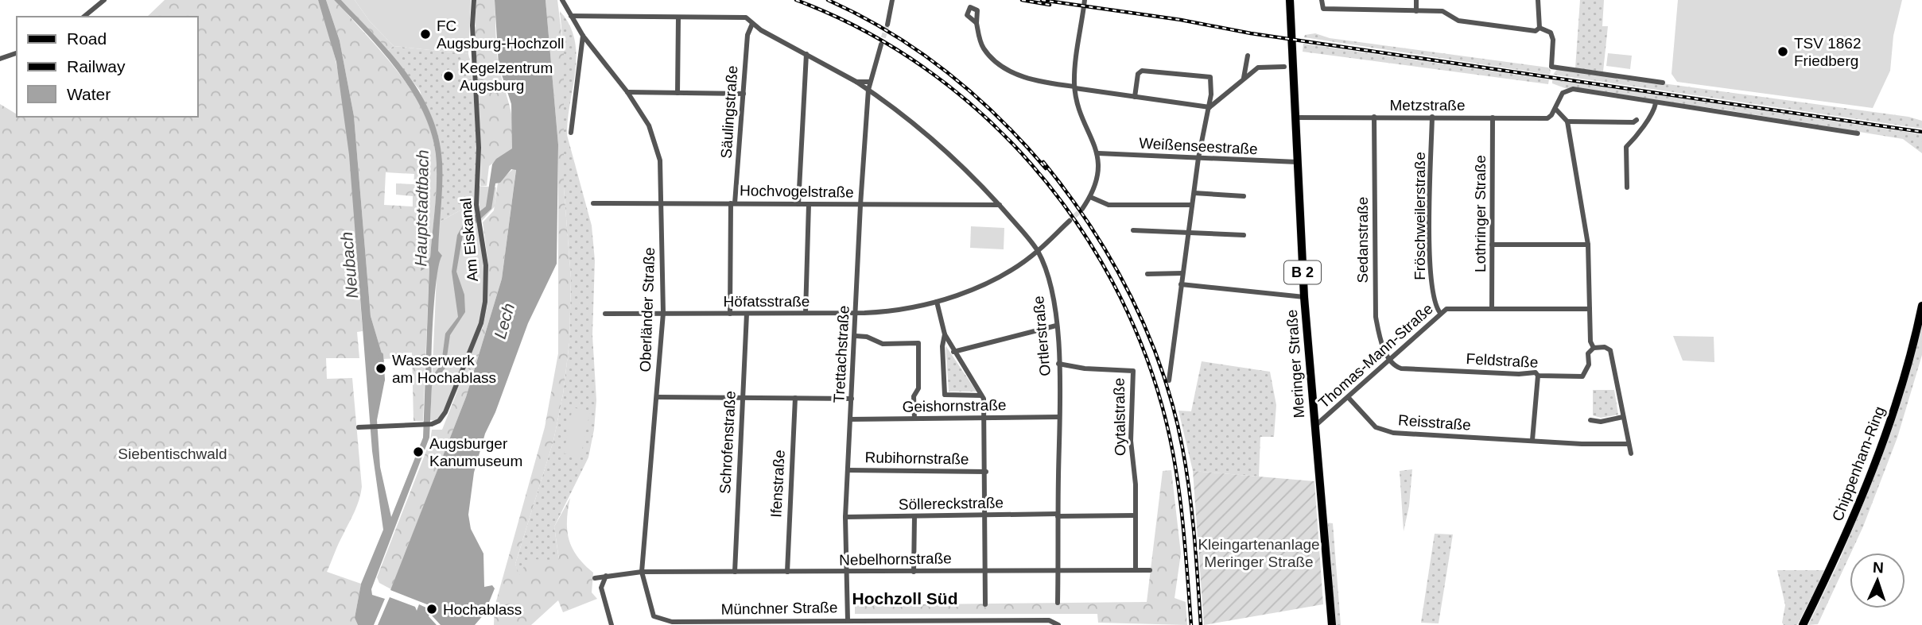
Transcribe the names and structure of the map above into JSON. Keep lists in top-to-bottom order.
{
  "streets": {
    "main road": ["B 2", "Meringer Straße", "Chippenham-Ring"],
    "street": [
      "Metzstraße",
      "Säulingstraße",
      "Weißenseestraße",
      "Hochvogelstraße",
      "Lothringer Straße",
      "Fröschweilerstraße",
      "Am Eiskanal",
      "Sedanstraße",
      "Höfatsstraße",
      "Oberländer Straße",
      "Ortlerstraße",
      "Trettachstraße",
      "Thomas-Mann-Straße",
      "Feldstraße",
      "Geishornstraße",
      "Oytalstraße",
      "Reisstraße",
      "Schrofenstraße",
      "Rubihornstraße",
      "Ifenstraße",
      "Söllereckstraße",
      "Nebelhornstraße",
      "Münchner Straße"
    ]
  },
  "crossings": [
    ["Metzstraße", "Lothringer Straße"],
    ["Metzstraße", "Fröschweilerstraße"],
    ["Metzstraße", "Sedanstraße"],
    ["Metzstraße", "Meringer Straße"],
    ["Säulingstraße", "Hochvogelstraße"],
    ["Säulingstraße", "Höfatsstraße"],
    ["Säulingstraße", "Ortlerstraße"],
    ["Weißenseestraße", "Meringer Straße"],
    ["Hochvogelstraße", "Oberländer Straße"],
    ["Hochvogelstraße", "Ortlerstraße"],
    ["Hochvogelstraße", "Trettachstraße"],
    ["Lothringer Straße", "Thomas-Mann-Straße"],
    ["Fröschweilerstraße", "Thomas-Mann-Straße"],
    ["Sedanstraße", "Thomas-Mann-Straße"],
    ["Sedanstraße", "Feldstraße"],
    ["Höfatsstraße", "Oberländer Straße"],
    ["Höfatsstraße", "Ortlerstraße"],
    ["Höfatsstraße", "Trettachstraße"],
    ["Höfatsstraße", "Schrofenstraße"],
    ["Oberländer Straße", "Ortlerstraße"],
    ["Oberländer Straße", "Nebelhornstraße"],
    ["Oberländer Straße", "Münchner Straße"],
    ["Ortlerstraße", "Trettachstraße"],
    ["Ortlerstraße", "Geishornstraße"],
    ["Ortlerstraße", "Oytalstraße"],
    ["Ortlerstraße", "Söllereckstraße"],
    ["Ortlerstraße", "Nebelhornstraße"],
    ["Trettachstraße", "Geishornstraße"],
    ["Trettachstraße", "Rubihornstraße"],
    ["Trettachstraße", "Söllereckstraße"],
    ["Trettachstraße", "Nebelhornstraße"],
    ["Trettachstraße", "Münchner Straße"],
    ["Thomas-Mann-Straße", "Feldstraße"],
    ["Thomas-Mann-Straße", "Meringer Straße"],
    ["Thomas-Mann-Straße", "Reisstraße"],
    ["Oytalstraße", "Söllereckstraße"],
    ["Oytalstraße", "Nebelhornstraße"],
    ["Schrofenstraße", "Nebelhornstraße"],
    ["Ifenstraße", "Nebelhornstraße"],
    ["Nebelhornstraße", "Münchner Straße"]
  ],
  "districts": ["Hochzoll Süd"],
  "water": ["Hauptstadtbach", "Neubach", "Lech"],
  "parks": ["Siebentischwald", "Kleingartenanlage Meringer Straße"],
  "places": [
    "FC Augsburg-Hochzoll",
    "TSV 1862 Friedberg",
    "Kegelzentrum Augsburg",
    "Wasserwerk am Hochablass",
    "Augsburger Kanumuseum",
    "Hochablass"
  ],
  "legend": ["Road", "Railway", "Water"],
  "north": "top"
}
